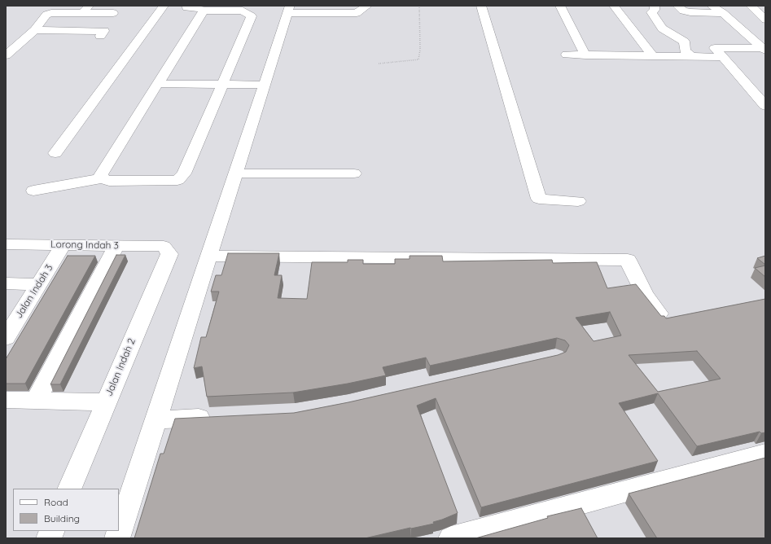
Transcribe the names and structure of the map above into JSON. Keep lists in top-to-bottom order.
{
  "streets": {
    "street": ["Lorong Indah 3", "Jalan Indah 3", "Jalan Indah 2"]
  },
  "crossings": [
    ["Lorong Indah 3", "Jalan Indah 3"],
    ["Lorong Indah 3", "Jalan Indah 2"]
  ],
  "legend": ["Road", "Building"]
}
